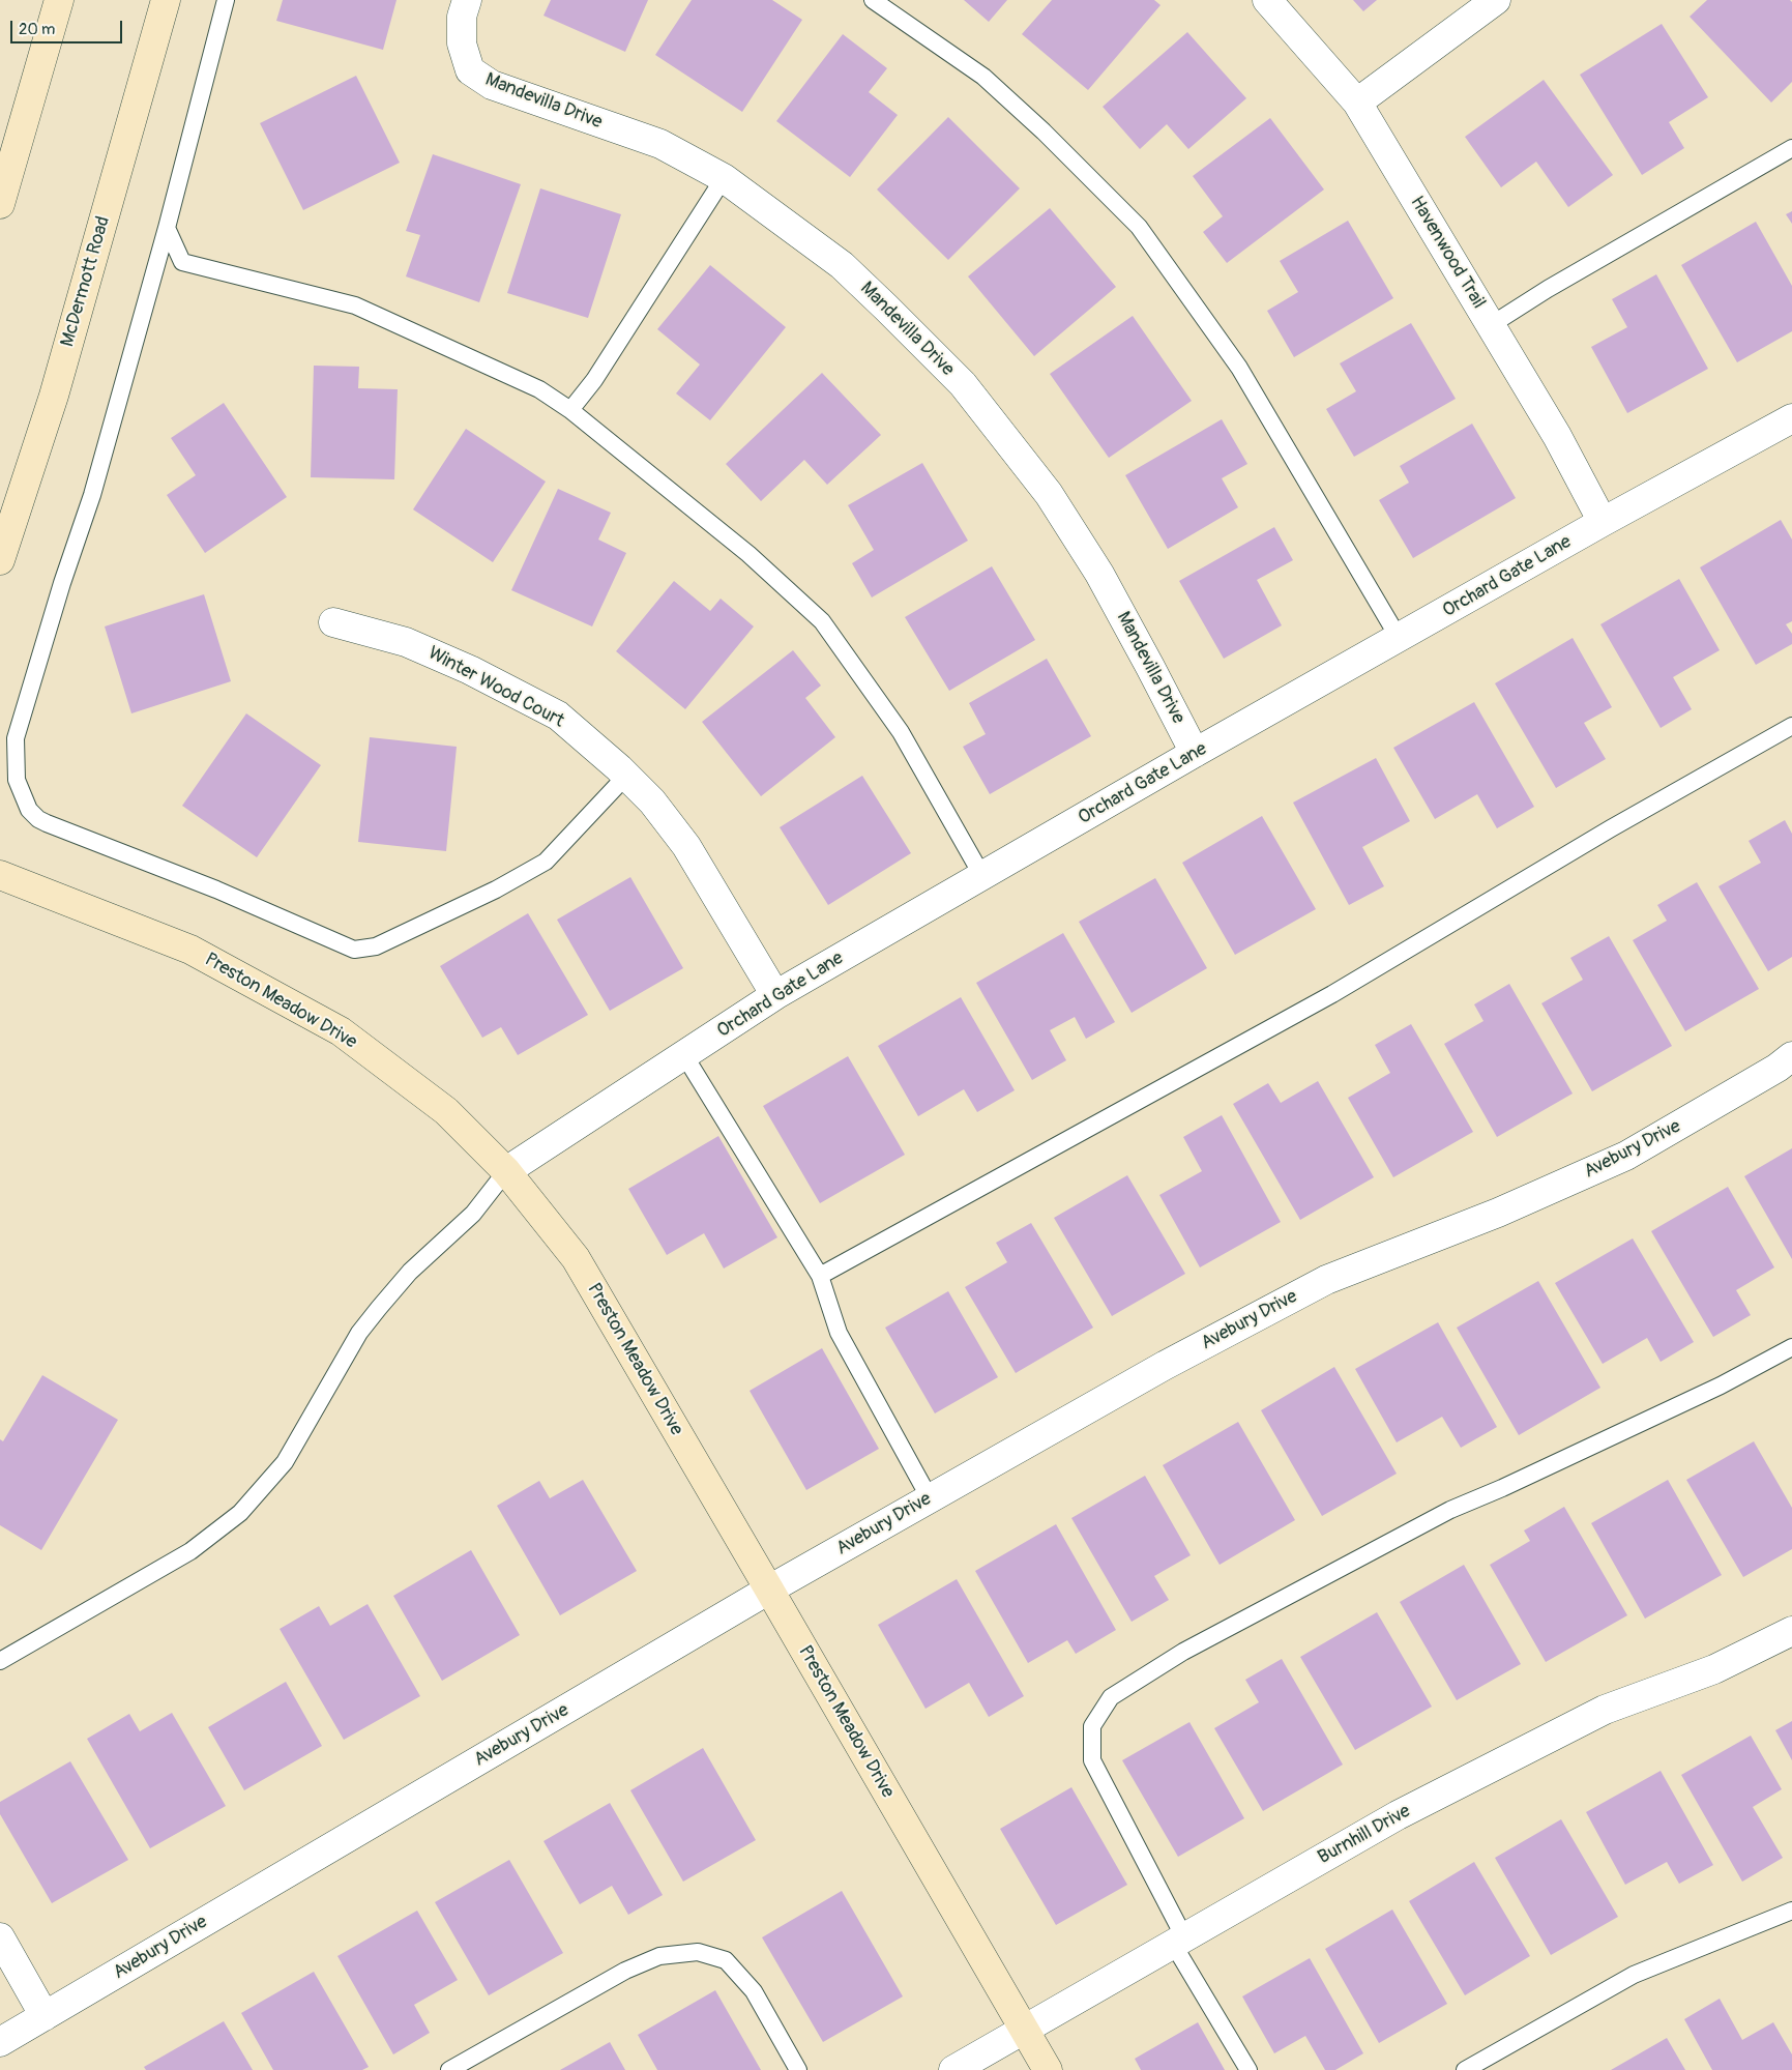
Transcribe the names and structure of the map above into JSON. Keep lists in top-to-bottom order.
{
  "streets": {
    "street": [
      "Mandevilla Drive",
      "Havenwood Trail",
      "McDermott Road",
      "Orchard Gate Lane",
      "Winter Wood Court",
      "Preston Meadow Drive",
      "Avebury Drive",
      "Burnhill Drive"
    ]
  },
  "crossings": [
    ["Mandevilla Drive", "Orchard Gate Lane"],
    ["Havenwood Trail", "Orchard Gate Lane"],
    ["Orchard Gate Lane", "Winter Wood Court"],
    ["Orchard Gate Lane", "Preston Meadow Drive"],
    ["Preston Meadow Drive", "Avebury Drive"],
    ["Preston Meadow Drive", "Burnhill Drive"]
  ],
  "scale_bar": "20 m"
}
